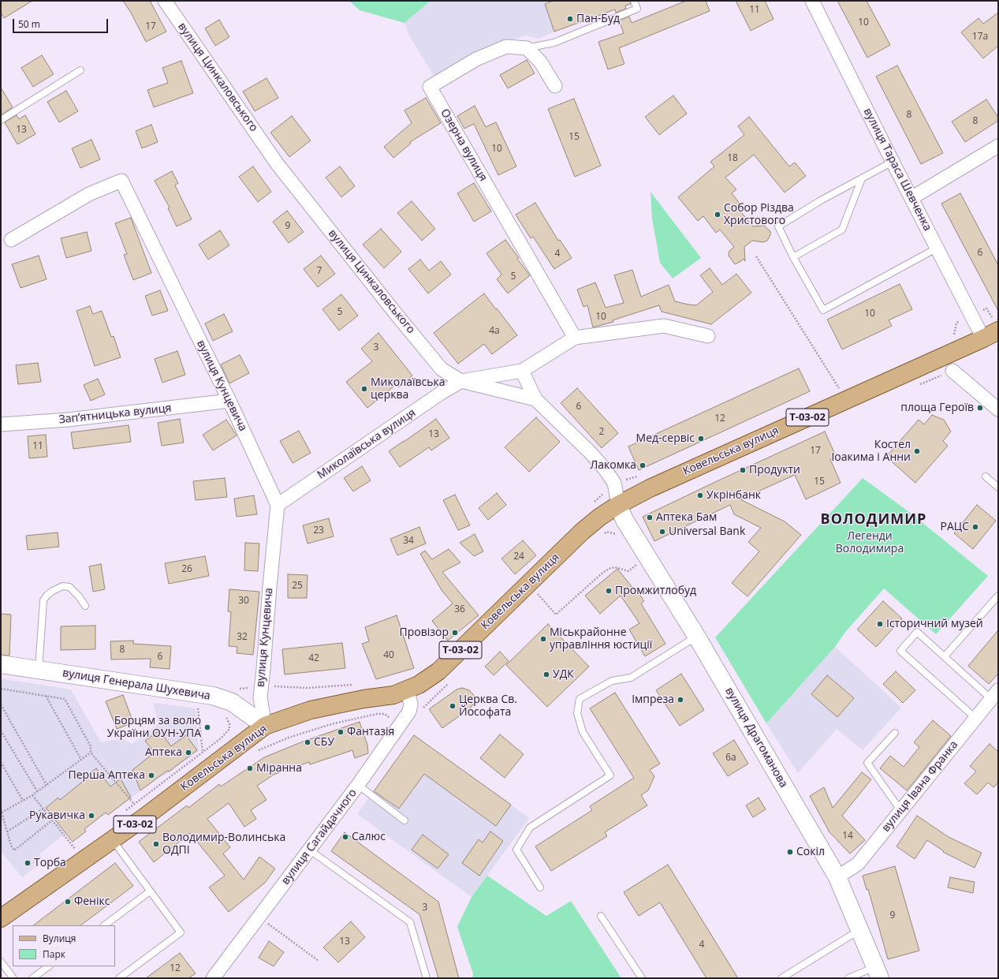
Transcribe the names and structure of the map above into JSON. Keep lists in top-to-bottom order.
{
  "streets": {
    "main road": ["Т-03-02", "Ковельська вулиця"],
    "street": [
      "вулиця Цинкаловського",
      "Озерна вулиця",
      "вулиця Тараса Шевченка",
      "вулиця Кунцевича",
      "Запʼятницька вулиця",
      "Миколаївська вулиця",
      "вулиця Генерала Шухевича",
      "вулиця Драгоманова",
      "вулиця Івана Франка",
      "вулиця Сагайдачного"
    ]
  },
  "crossings": [
    ["вулиця Цинкаловського", "Миколаївська вулиця"],
    ["Озерна вулиця", "Миколаївська вулиця"],
    ["вулиця Тараса Шевченка", "Ковельська вулиця"],
    ["вулиця Кунцевича", "Запʼятницька вулиця"],
    ["вулиця Кунцевича", "Миколаївська вулиця"],
    ["вулиця Кунцевича", "Ковельська вулиця"],
    ["вулиця Кунцевича", "вулиця Генерала Шухевича"],
    ["Ковельська вулиця", "вулиця Генерала Шухевича"],
    ["Ковельська вулиця", "вулиця Драгоманова"],
    ["Ковельська вулиця", "вулиця Сагайдачного"],
    ["вулиця Драгоманова", "вулиця Івана Франка"]
  ],
  "districts": ["ВОЛОДИМИР"],
  "parks": ["Легенди Володимира"],
  "places": [
    "Пан-Буд",
    "Собор Різдва Христового",
    "Миколаївська церква",
    "площа Героїв",
    "Мед-сервіс",
    "Костел Іоакима і Анни",
    "Лакомка",
    "Продукти",
    "Укрінбанк",
    "Аптека Бам",
    "РАЦС",
    "Universal Bank",
    "Промжитлобуд",
    "Історичний музей",
    "Провізор",
    "Міськрайонне управління юстиції",
    "УДК",
    "Імпреза",
    "Церква Св. Йософата",
    "Борцям за волю України ОУН-УПА",
    "Фантазія",
    "СБУ",
    "Аптека",
    "Міранна",
    "Перша Аптека",
    "Рукавичка",
    "Салюс",
    "Володимир-Волинська ОДПІ",
    "Сокіл",
    "Торба",
    "Фенікс"
  ],
  "house_numbers": [
    "11",
    "10",
    "17",
    "17а",
    "8",
    "8",
    "13",
    "15",
    "10",
    "18",
    "9",
    "6",
    "4",
    "7",
    "5",
    "5",
    "10",
    "10",
    "4а",
    "3",
    "6",
    "12",
    "2",
    "13",
    "11",
    "17",
    "15",
    "23",
    "34",
    "24",
    "26",
    "25",
    "30",
    "36",
    "32",
    "8",
    "40",
    "6",
    "42",
    "6а",
    "14",
    "3",
    "9",
    "13",
    "4",
    "12"
  ],
  "legend": ["Вулиця", "Парк"],
  "scale_bar": "50 m"
}
